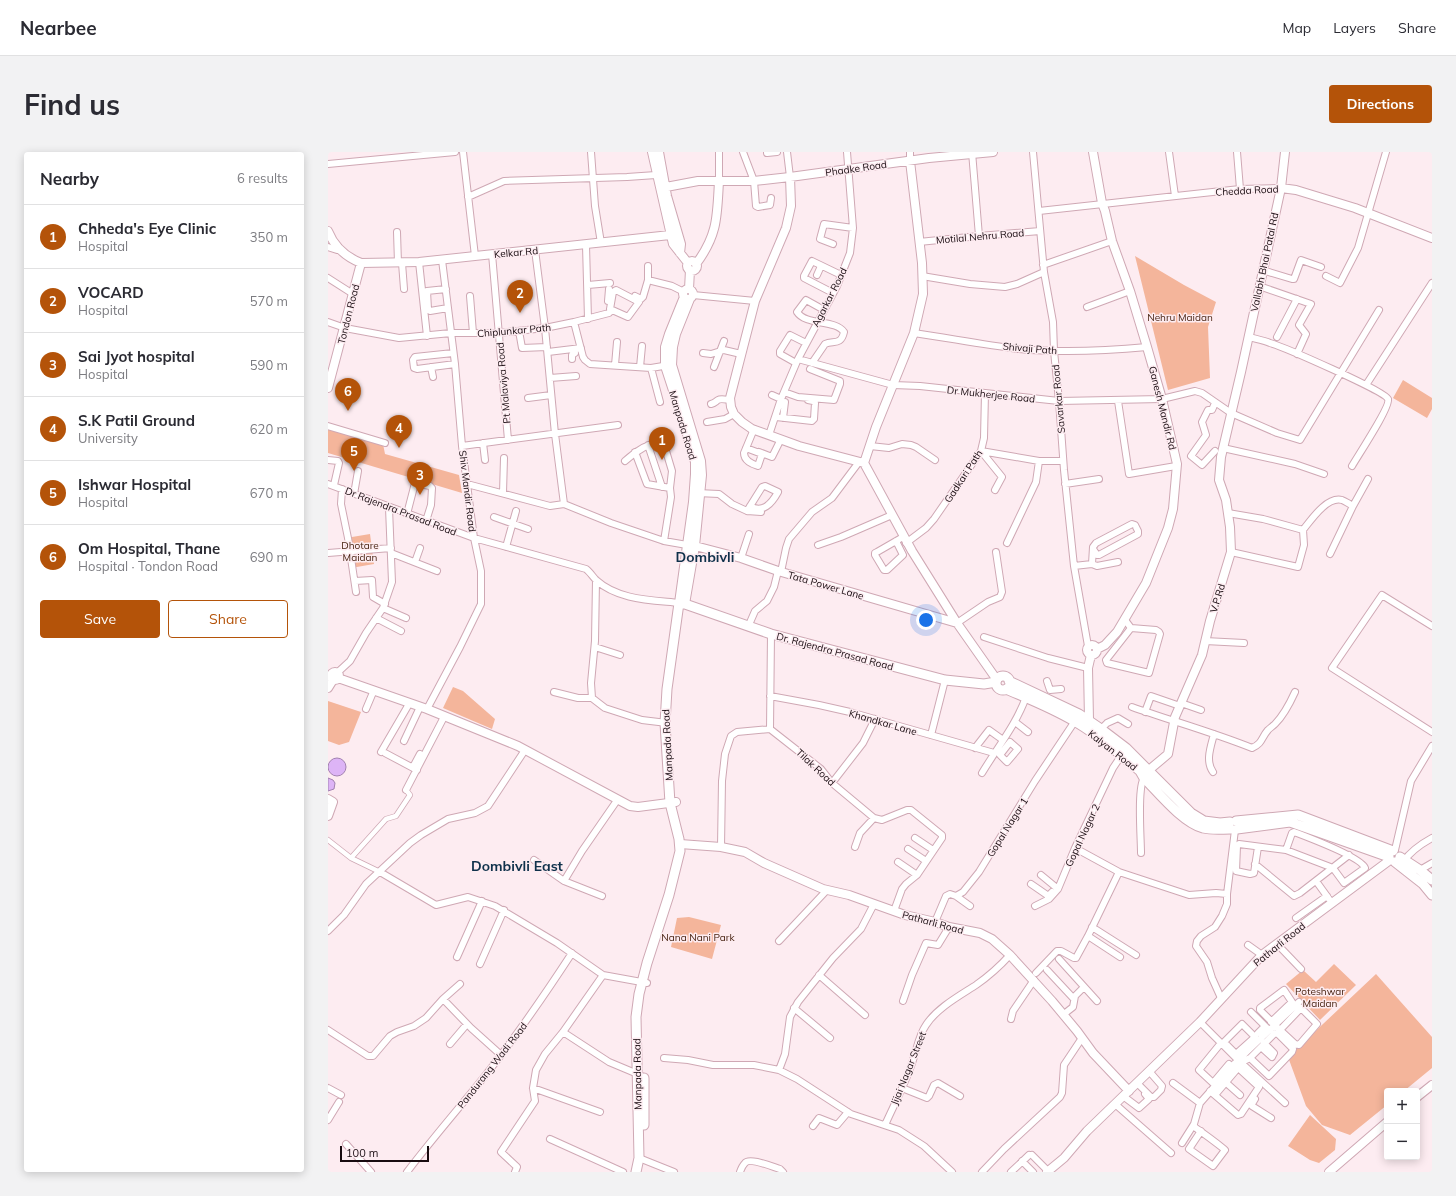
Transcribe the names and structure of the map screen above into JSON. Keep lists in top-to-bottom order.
{
  "streets": {
    "main road": ["Manpada Road", "Dr. Rajendra Prasad Road", "Kalyan Road"],
    "street": [
      "Phadke Road",
      "Chedda Road",
      "Motilal Nehru Road",
      "Kelkar Rd",
      "Vallabh Bhai Patal Rd",
      "Agarkar Road",
      "Tondon Road",
      "Chiplunkar Path",
      "Shivaji Path",
      "Pt Malaviya Road",
      "Dr Mukherjee Road",
      "Savarkar Road",
      "Ganesh Mandir Rd",
      "Gadkari Path",
      "Shiv Mandir Road",
      "Dr Rajendra Prasad Road",
      "Tata Power Lane",
      "V.P.Rd",
      "Khandkar Lane",
      "Tilak Road",
      "Gopal Nagar 1",
      "Gopal Nagar 2",
      "Patharli Road",
      "Pandurang Wadi Road",
      "Jijai Nagar Street"
    ]
  },
  "crossings": [
    ["Phadke Road", "Agarkar Road"],
    ["Chedda Road", "Vallabh Bhai Patal Rd"],
    ["Chedda Road", "Savarkar Road"],
    ["Chedda Road", "Ganesh Mandir Rd"],
    ["Motilal Nehru Road", "Savarkar Road"],
    ["Kelkar Rd", "Tondon Road"],
    ["Kelkar Rd", "Pt Malaviya Road"],
    ["Kelkar Rd", "Shiv Mandir Road"],
    ["Vallabh Bhai Patal Rd", "V.P.Rd"],
    ["Tondon Road", "Chiplunkar Path"],
    ["Chiplunkar Path", "Pt Malaviya Road"],
    ["Chiplunkar Path", "Shiv Mandir Road"],
    ["Shivaji Path", "Savarkar Road"],
    ["Shivaji Path", "Ganesh Mandir Rd"],
    ["Dr Mukherjee Road", "Savarkar Road"],
    ["Dr Mukherjee Road", "Ganesh Mandir Rd"],
    ["Dr Mukherjee Road", "Gadkari Path"],
    ["Manpada Road", "Dr Rajendra Prasad Road"],
    ["Manpada Road", "Tata Power Lane"],
    ["Manpada Road", "Dr. Rajendra Prasad Road"],
    ["Manpada Road", "Patharli Road"],
    ["Shiv Mandir Road", "Dr Rajendra Prasad Road"],
    ["Shiv Mandir Road", "Tata Power Lane"],
    ["Dr Rajendra Prasad Road", "Dr. Rajendra Prasad Road"],
    ["V.P.Rd", "Kalyan Road"],
    ["Dr. Rajendra Prasad Road", "Kalyan Road"],
    ["Kalyan Road", "Gopal Nagar 1"],
    ["Kalyan Road", "Gopal Nagar 2"],
    ["Kalyan Road", "Patharli Road"],
    ["Gopal Nagar 1", "Patharli Road"],
    ["Patharli Road", "Jijai Nagar Street"]
  ],
  "districts": ["Dombivli", "Dombivli East"],
  "parks": [
    "Nehru Maidan",
    "Dhotare Maidan",
    "Nana Nani Park",
    "Poteshwar Maidan"
  ],
  "scale_bar": "100 m",
  "page": {
    "header": "Nearbee",
    "nav": ["Map", "Layers", "Share"],
    "buttons": [
      "Directions",
      ["Save", "Share"]
    ],
    "title": "Find us",
    "heading": ["Nearby", "6 results"],
    "list": [
      {
        "mark": "1",
        "name": "Chheda's Eye Clinic",
        "note": "Hospital",
        "value": "350 m"
      },
      {
        "mark": "2",
        "name": "VOCARD",
        "note": "Hospital",
        "value": "570 m"
      },
      {
        "mark": "3",
        "name": "Sai Jyot hospital",
        "note": "Hospital",
        "value": "590 m"
      },
      {
        "mark": "4",
        "name": "S.K Patil Ground",
        "note": "University",
        "value": "620 m"
      },
      {
        "mark": "5",
        "name": "Ishwar Hospital",
        "note": "Hospital",
        "value": "670 m"
      },
      {
        "mark": "6",
        "name": "Om Hospital, Thane",
        "note": "Hospital · Tondon Road",
        "value": "690 m"
      }
    ],
    "pins": [
      "2",
      "6",
      "4",
      "1",
      "5",
      "3"
    ],
    "map_buttons": ["+", "−"],
    "scale": "100 m"
  }
}
